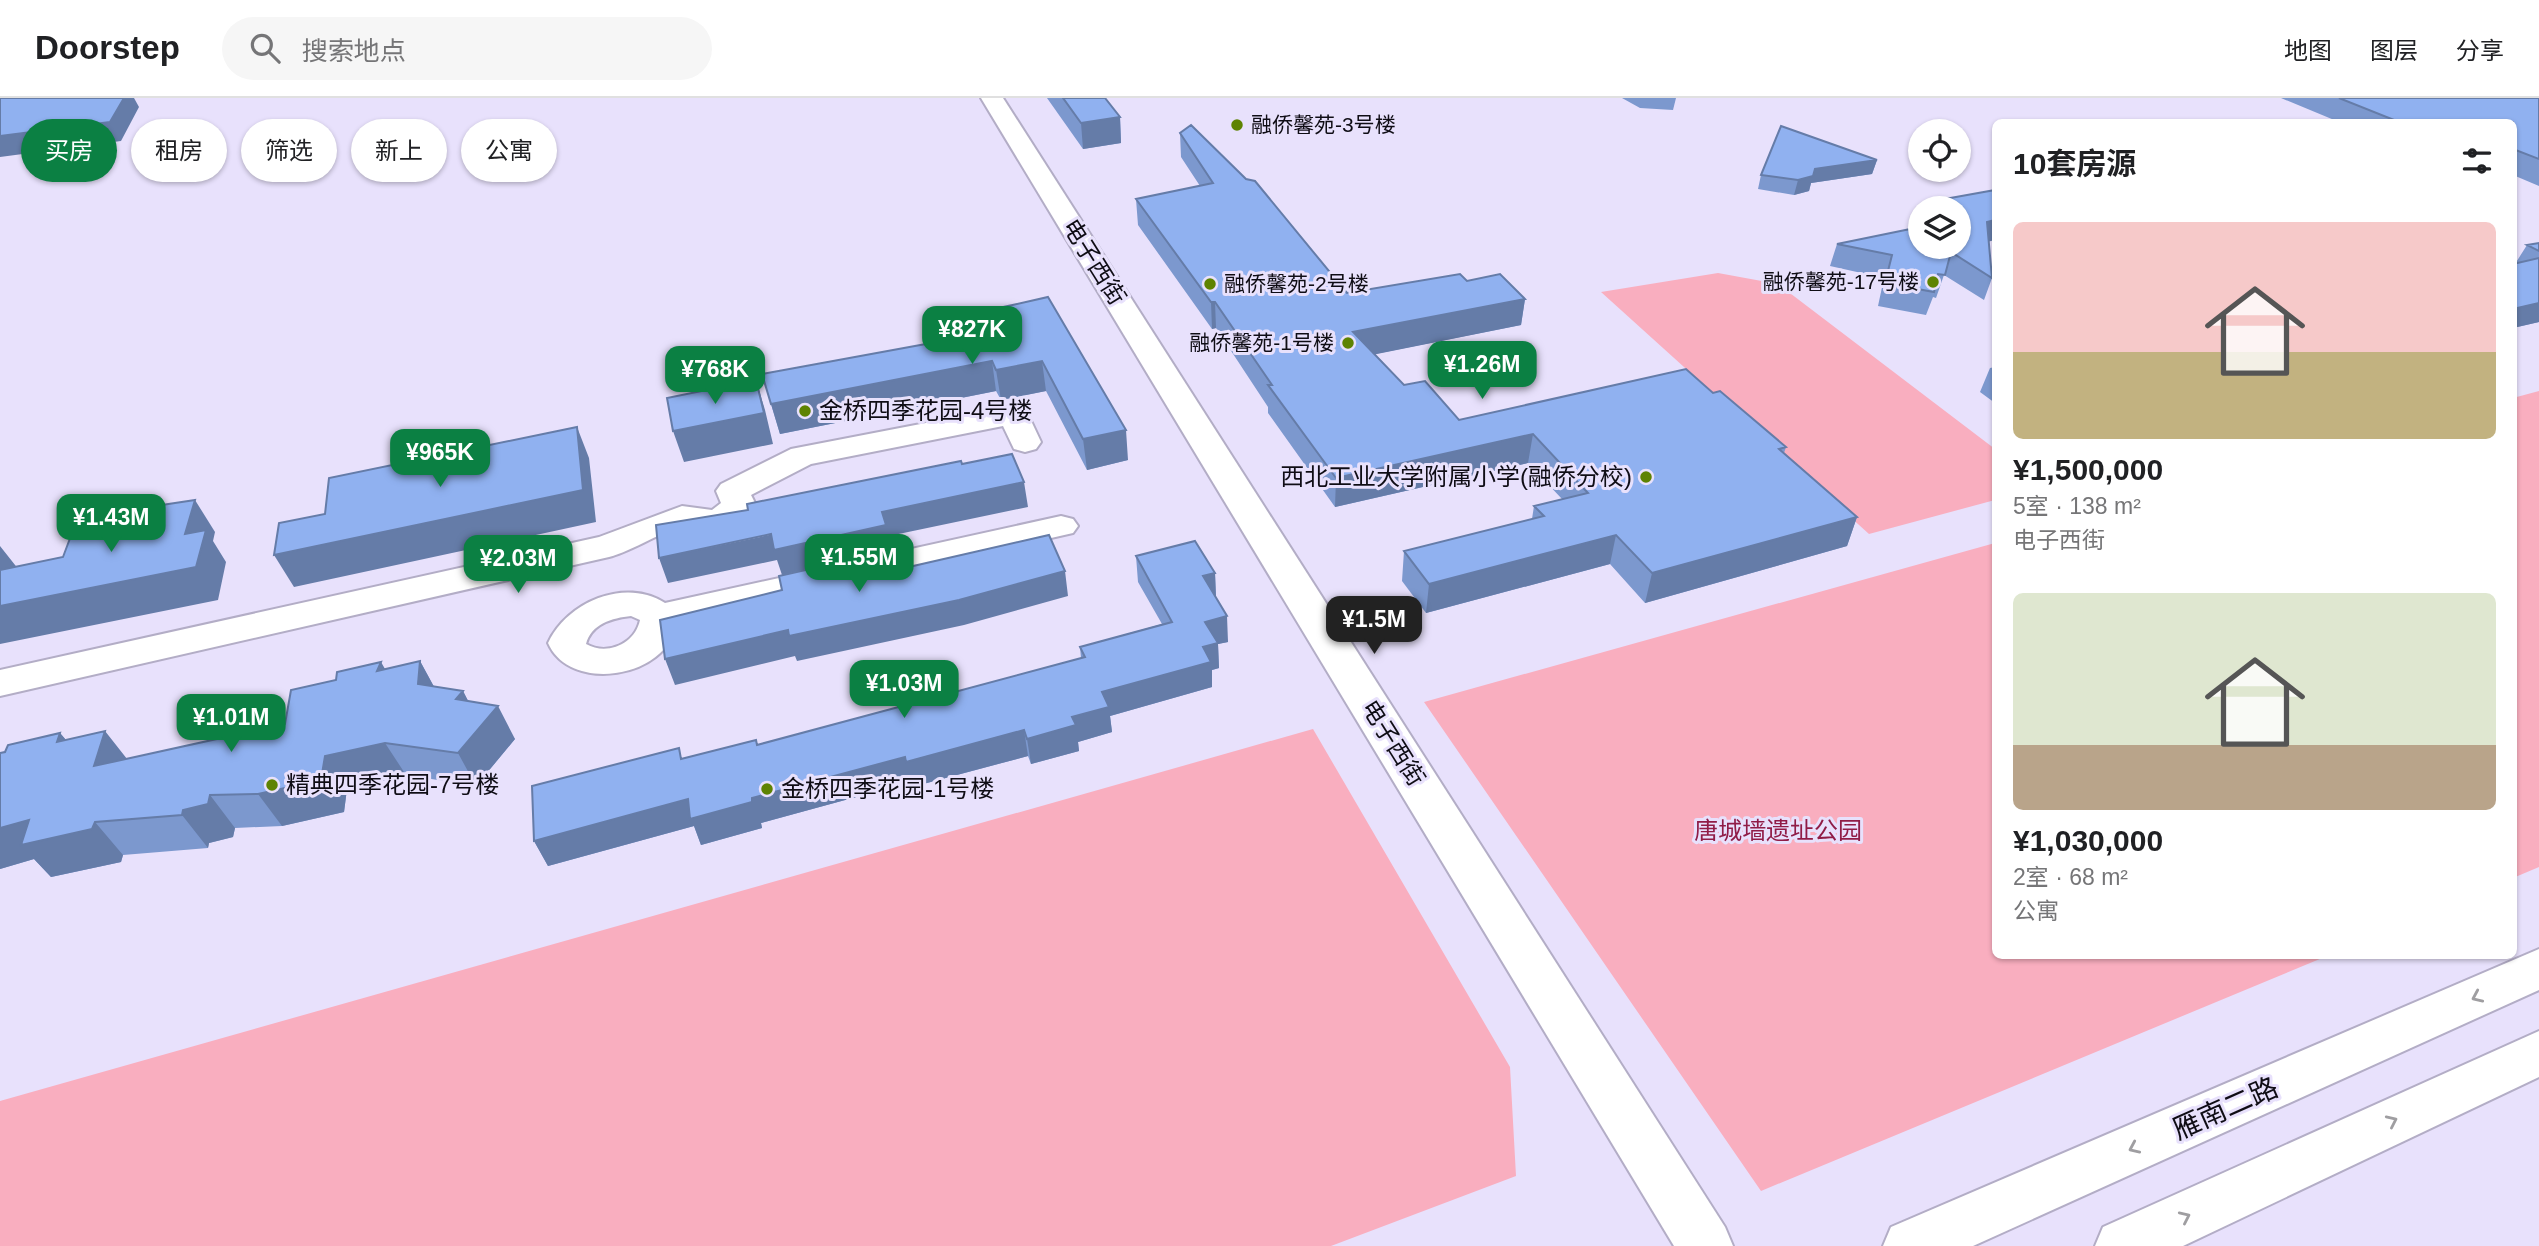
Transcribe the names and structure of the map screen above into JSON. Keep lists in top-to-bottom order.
{
  "streets": {
    "street": ["电子西街", "雁南二路"]
  },
  "parks": ["唐城墙遗址公园"],
  "places": [
    "融侨馨苑-3号楼",
    "融侨馨苑-17号楼",
    "融侨馨苑-2号楼",
    "融侨馨苑-1号楼",
    "金桥四季花园-4号楼",
    "西北工业大学附属小学(融侨分校)",
    "精典四季花园-7号楼",
    "金桥四季花园-1号楼"
  ],
  "page": {
    "header": "Doorstep",
    "search": "搜索地点",
    "nav": ["地图", "图层", "分享"],
    "chip": [
      "买房",
      "租房",
      "筛选",
      "新上",
      "公寓"
    ],
    "heading": "10套房源",
    "list": [
      {
        "name": "¥1,500,000",
        "note": "5室 · 138 m² · 电子西街"
      },
      {
        "name": "¥1,030,000",
        "note": "2室 · 68 m² · 公寓"
      }
    ],
    "price": [
      "¥827K",
      "¥1.26M",
      "¥768K",
      "¥965K",
      "¥1.43M",
      "¥1.55M",
      "¥2.03M",
      "¥1.5M",
      "¥1.03M",
      "¥1.01M"
    ]
  }
}
